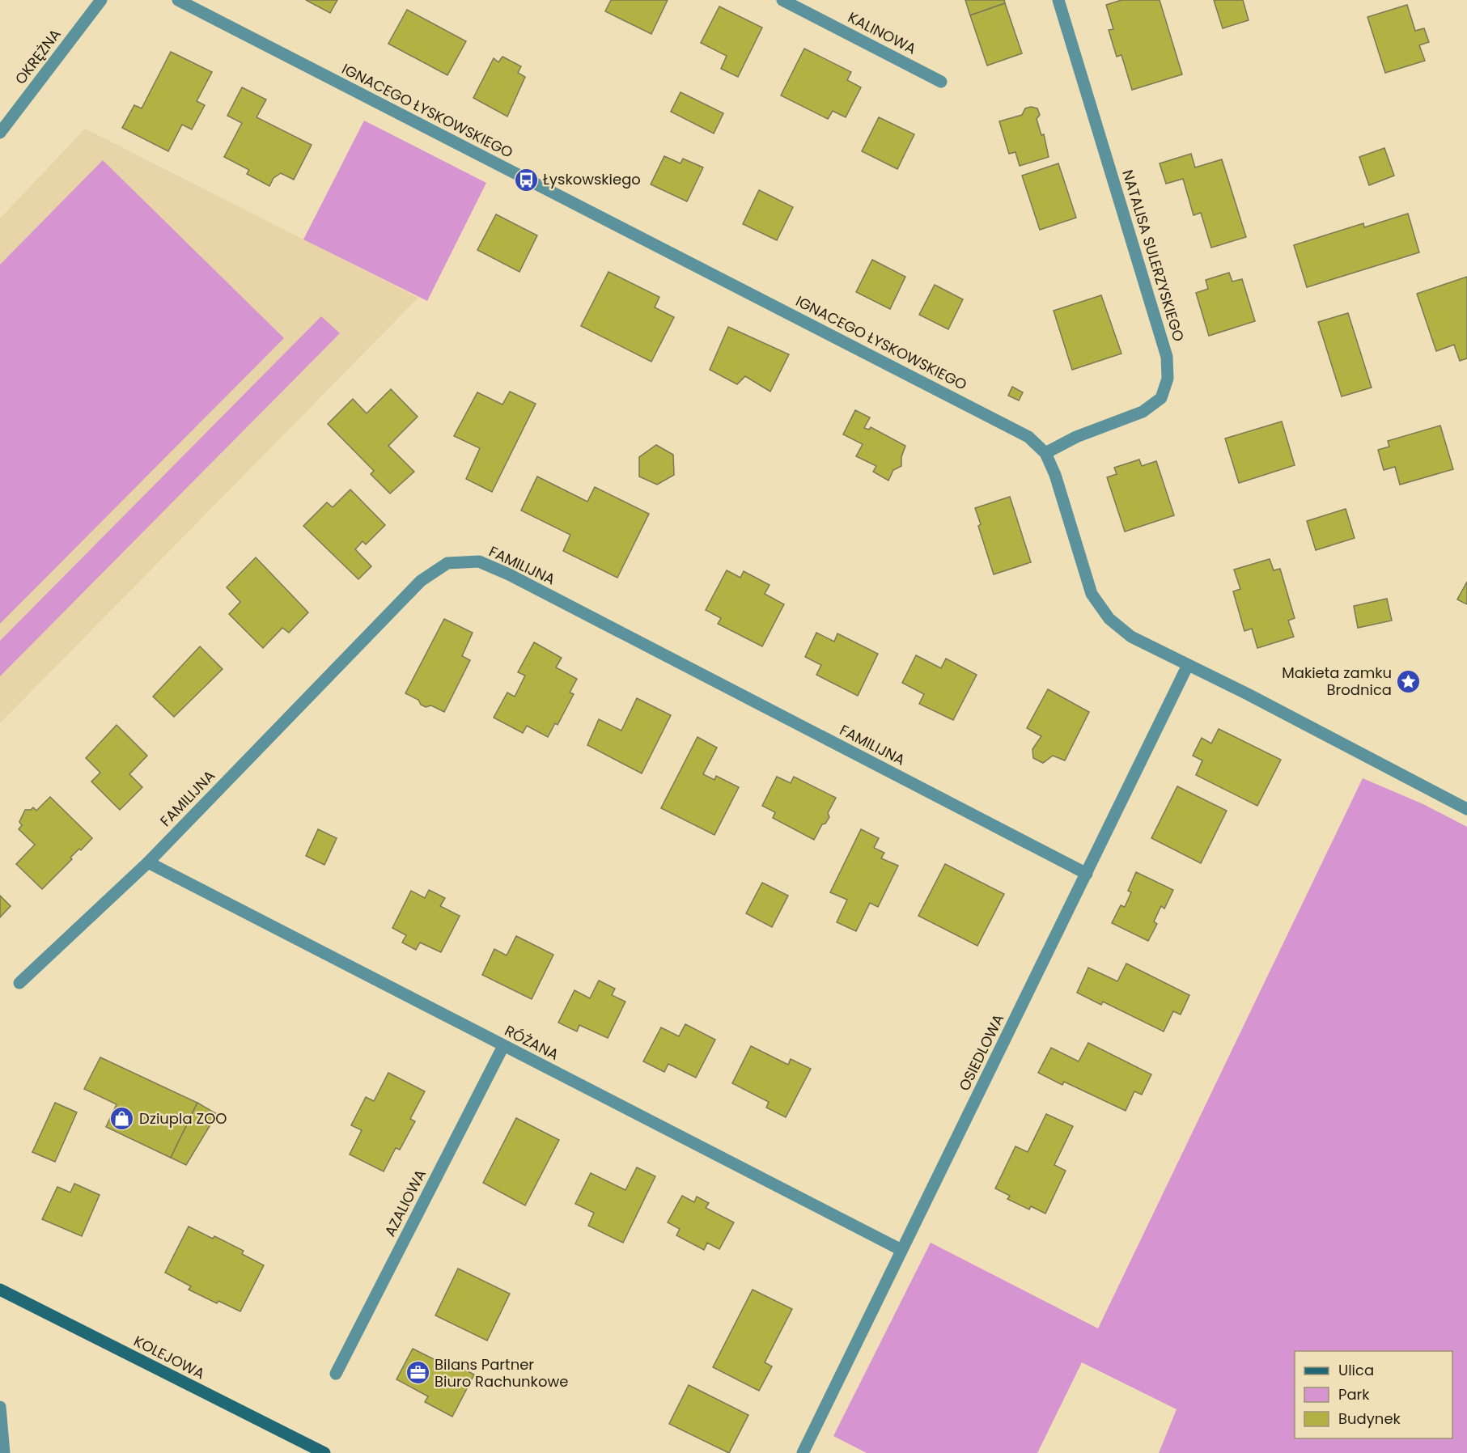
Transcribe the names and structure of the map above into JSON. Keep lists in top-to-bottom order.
{
  "streets": {
    "street": [
      "KALINOWA",
      "OKRĘŻNA",
      "IGNACEGO ŁYSKOWSKIEGO",
      "NATALISA SULERZYSKIEGO",
      "FAMILIJNA",
      "RÓŻANA",
      "OSIEDLOWA",
      "AZALIOWA",
      "KOLEJOWA"
    ]
  },
  "crossings": [
    ["IGNACEGO ŁYSKOWSKIEGO", "NATALISA SULERZYSKIEGO"],
    ["IGNACEGO ŁYSKOWSKIEGO", "OSIEDLOWA"],
    ["FAMILIJNA", "RÓŻANA"],
    ["FAMILIJNA", "OSIEDLOWA"],
    ["RÓŻANA", "OSIEDLOWA"],
    ["RÓŻANA", "AZALIOWA"]
  ],
  "places": {
    "bus stop": ["Łyskowskiego"],
    "place": ["Makieta zamku Brodnica"],
    "shop": ["Dziupla ZOO"],
    "office": ["Bilans Partner Biuro Rachunkowe"]
  },
  "legend": ["Ulica", "Park", "Budynek"]
}
